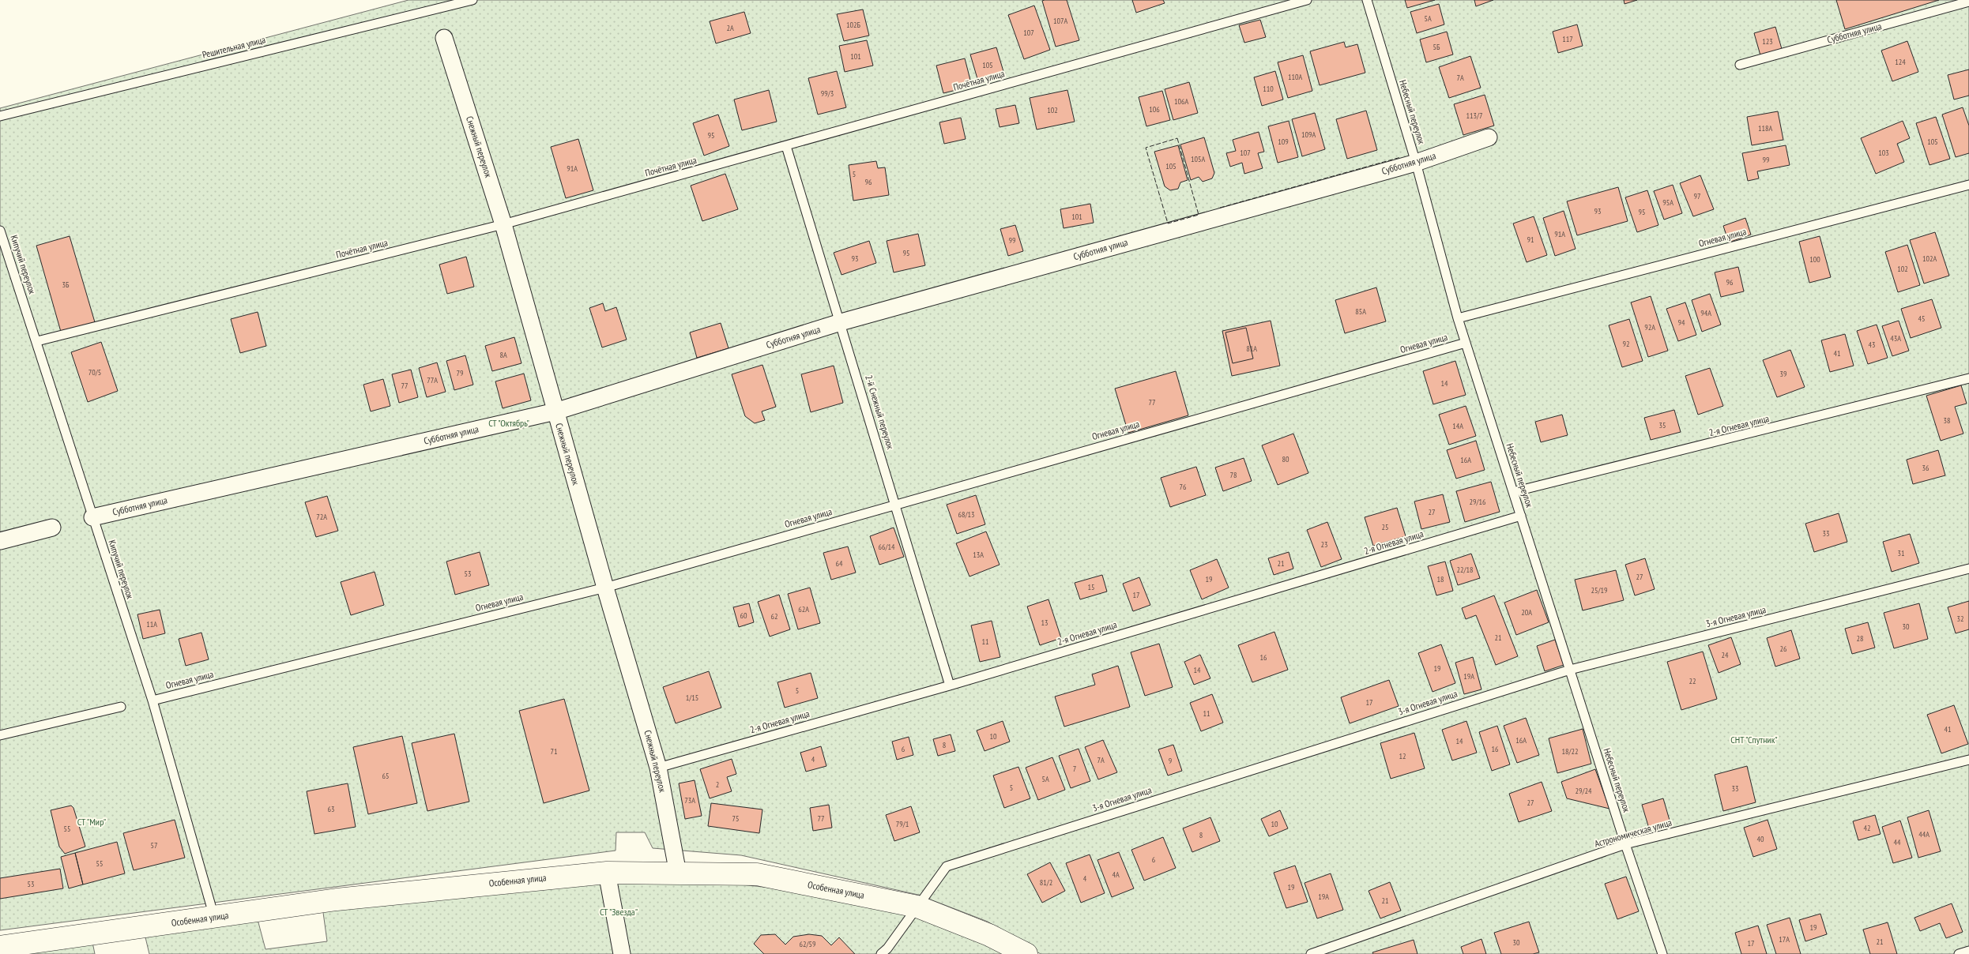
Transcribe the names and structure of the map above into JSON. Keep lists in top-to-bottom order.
{
  "streets": {
    "main road": ["Особенная улица"],
    "street": ["Субботняя улица", "Снежный переулок"],
    "lane": [
      "Решительная улица",
      "Почётная улица",
      "Небесный переулок",
      "Огневая улица",
      "Кипучий переулок",
      "2-й Снежный переулок",
      "2-я Огневая улица",
      "3-я Огневая улица",
      "Астрономическая улица"
    ]
  },
  "crossings": [
    ["Субботняя улица", "Небесный переулок"],
    ["Субботняя улица", "Снежный переулок"],
    ["Субботняя улица", "Кипучий переулок"],
    ["Субботняя улица", "2-й Снежный переулок"],
    ["Почётная улица", "Снежный переулок"],
    ["Почётная улица", "Кипучий переулок"],
    ["Почётная улица", "2-й Снежный переулок"],
    ["Небесный переулок", "Огневая улица"],
    ["Небесный переулок", "2-я Огневая улица"],
    ["Небесный переулок", "3-я Огневая улица"],
    ["Небесный переулок", "Астрономическая улица"],
    ["Снежный переулок", "Огневая улица"],
    ["Снежный переулок", "2-я Огневая улица"],
    ["Снежный переулок", "Особенная улица"],
    ["Огневая улица", "Кипучий переулок"],
    ["Огневая улица", "2-й Снежный переулок"],
    ["Кипучий переулок", "Особенная улица"],
    ["2-й Снежный переулок", "2-я Огневая улица"],
    ["3-я Огневая улица", "Особенная улица"]
  ],
  "parks": [
    "СТ \"Октябрь\"",
    "СНТ \"Спутник\"",
    "СТ \"Мир\"",
    "СТ \"Звезда\""
  ],
  "house_numbers": [
    "5А",
    "107А",
    "102Б",
    "2А",
    "107",
    "117",
    "123",
    "5Б",
    "101",
    "124",
    "105",
    "110А",
    "7А",
    "110",
    "99/3",
    "106А",
    "106",
    "102",
    "113/7",
    "118А",
    "109А",
    "95",
    "109",
    "105",
    "107",
    "103",
    "105А",
    "99",
    "105",
    "91А",
    "5",
    "96",
    "97",
    "95А",
    "93",
    "95",
    "101",
    "91А",
    "91",
    "99",
    "95",
    "93",
    "102А",
    "100",
    "102",
    "96",
    "3Б",
    "85А",
    "94А",
    "45",
    "94",
    "92А",
    "43А",
    "92",
    "43",
    "81А",
    "41",
    "8А",
    "70/5",
    "79",
    "39",
    "77А",
    "14",
    "77",
    "77",
    "38",
    "35",
    "14А",
    "80",
    "16А",
    "36",
    "78",
    "76",
    "29/16",
    "27",
    "68/13",
    "72А",
    "25",
    "33",
    "23",
    "66/14",
    "31",
    "13А",
    "64",
    "21",
    "22/18",
    "53",
    "27",
    "19",
    "18",
    "15",
    "25/19",
    "17",
    "62А",
    "20А",
    "60",
    "62",
    "32",
    "13",
    "11А",
    "30",
    "21",
    "28",
    "11",
    "26",
    "24",
    "16",
    "19",
    "14",
    "19А",
    "22",
    "5",
    "1/15",
    "17",
    "11",
    "41",
    "10",
    "16А",
    "14",
    "8",
    "6",
    "16",
    "71",
    "18/22",
    "12",
    "4",
    "7А",
    "9",
    "7",
    "65",
    "5А",
    "2",
    "5",
    "33",
    "29/24",
    "73А",
    "27",
    "63",
    "75",
    "77",
    "79/1",
    "10",
    "42",
    "55",
    "44А",
    "8",
    "40",
    "44",
    "57",
    "6",
    "55",
    "4А",
    "4",
    "81/2",
    "53",
    "19",
    "19А",
    "21",
    "19",
    "17А",
    "21",
    "30",
    "17",
    "62/59"
  ]
}
